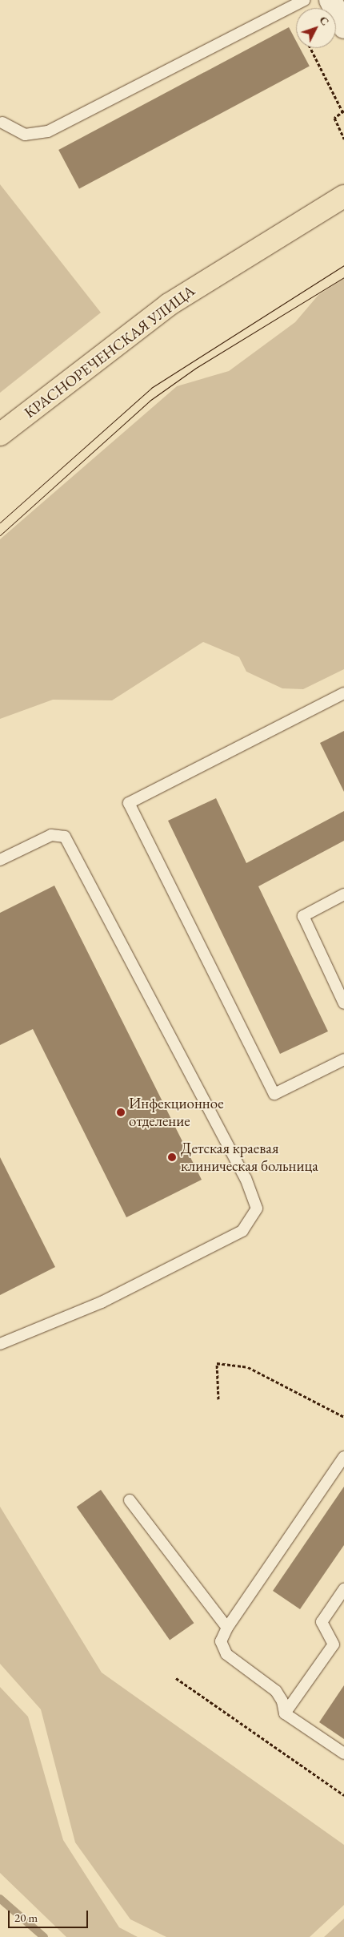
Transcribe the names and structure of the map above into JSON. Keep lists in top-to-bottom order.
{
  "streets": {
    "main road": ["КРАСНОРЕЧЕНСКАЯ УЛИЦА"]
  },
  "places": ["Инфекционное отделение", "Детская краевая клиническая больница"],
  "scale_bar": "20 m",
  "north": "top right"
}
